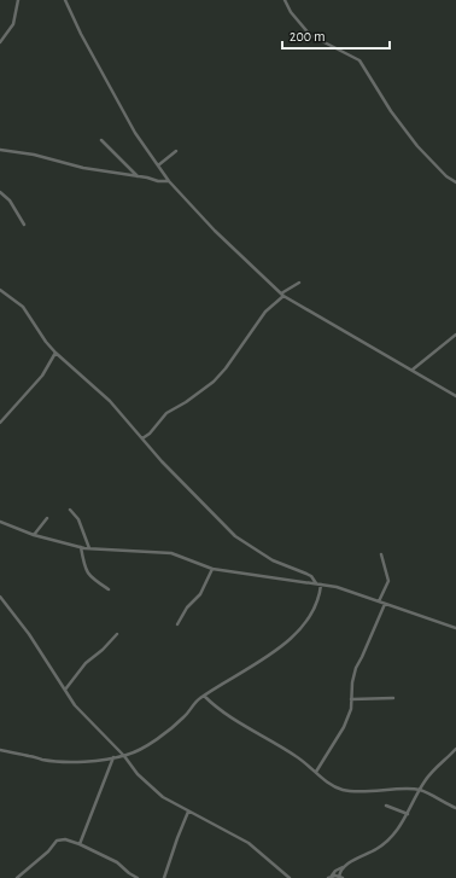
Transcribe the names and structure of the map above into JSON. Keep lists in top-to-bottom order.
{
  "scale_bar": "200 m"
}
